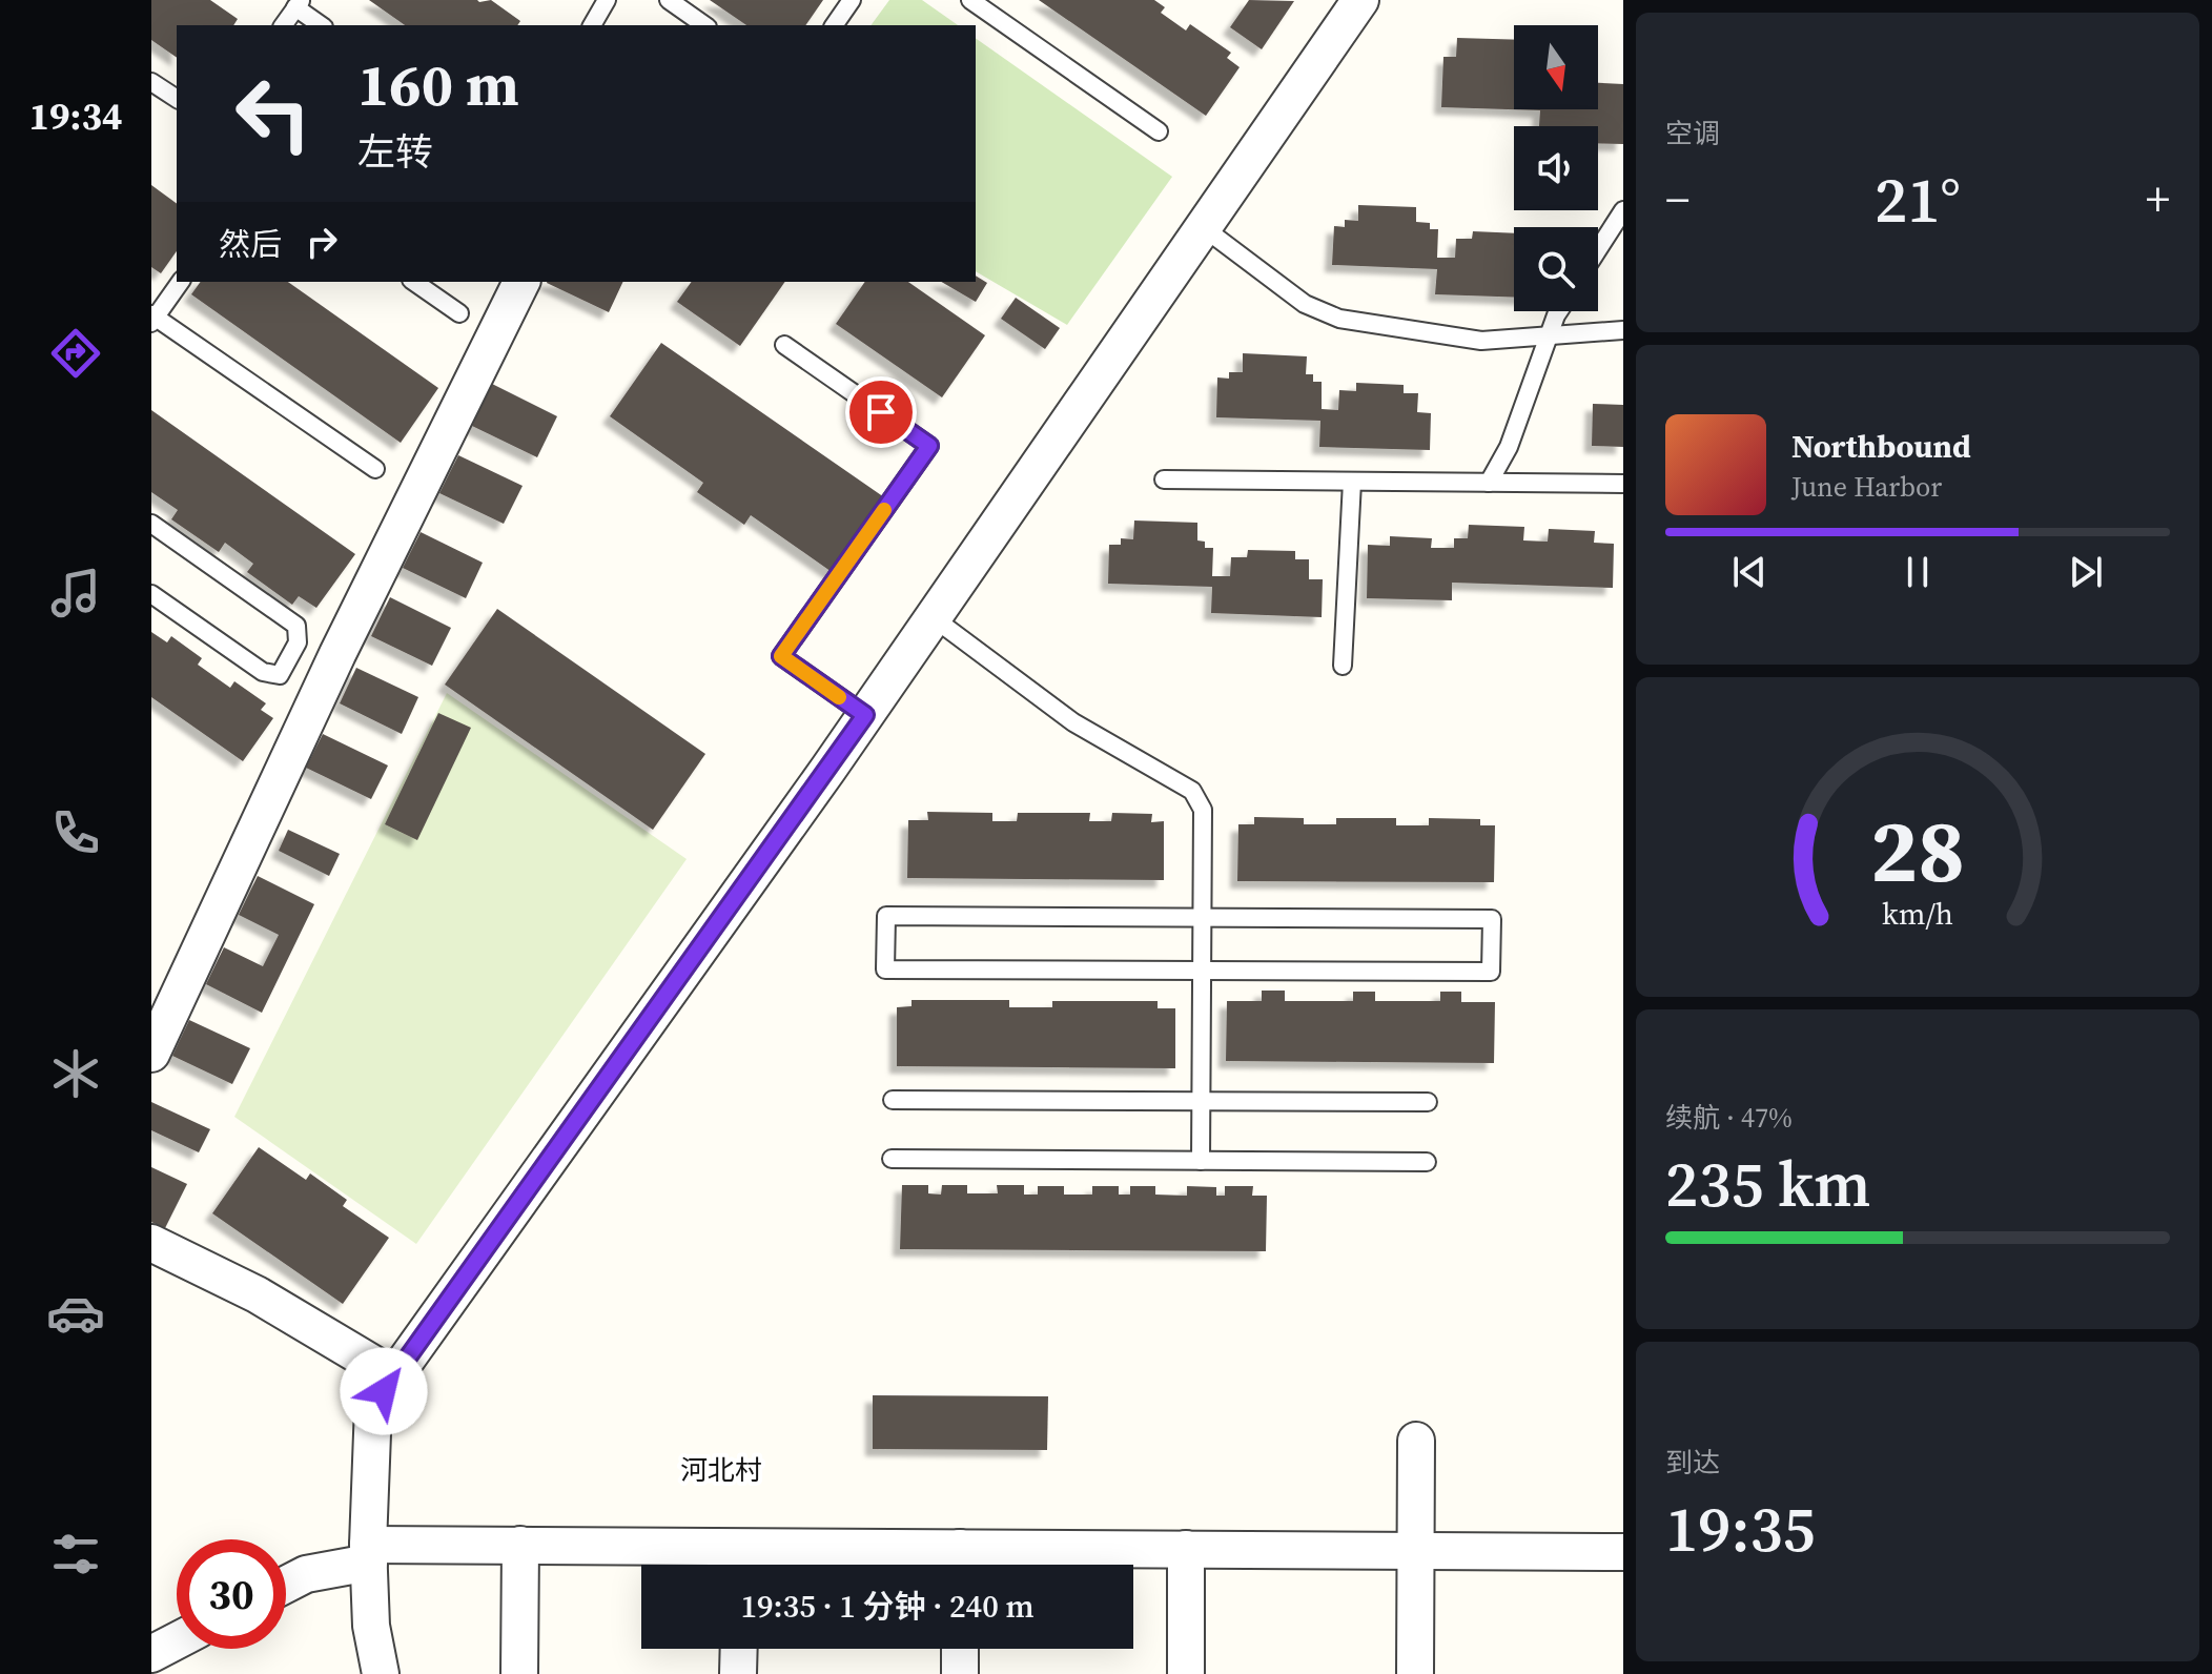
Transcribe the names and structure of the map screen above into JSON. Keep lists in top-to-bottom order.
{
  "districts": ["河北村"],
  "north": "bottom",
  "page": {
    "tabs": "19:34",
    "tile": [
      "空调",
      ["续航 · 47%", "235 km"],
      ["到达", "19:35"]
    ],
    "turn": ["160 m", "左转"],
    "heat": ["−", "21°", "+"],
    "then": "然后",
    "song": ["Northbound", "June Harbor"],
    "limit": "30",
    "trip": "19:35 · 1 分钟 · 240 m",
    "gauge": ["28", "km/h"]
  }
}
